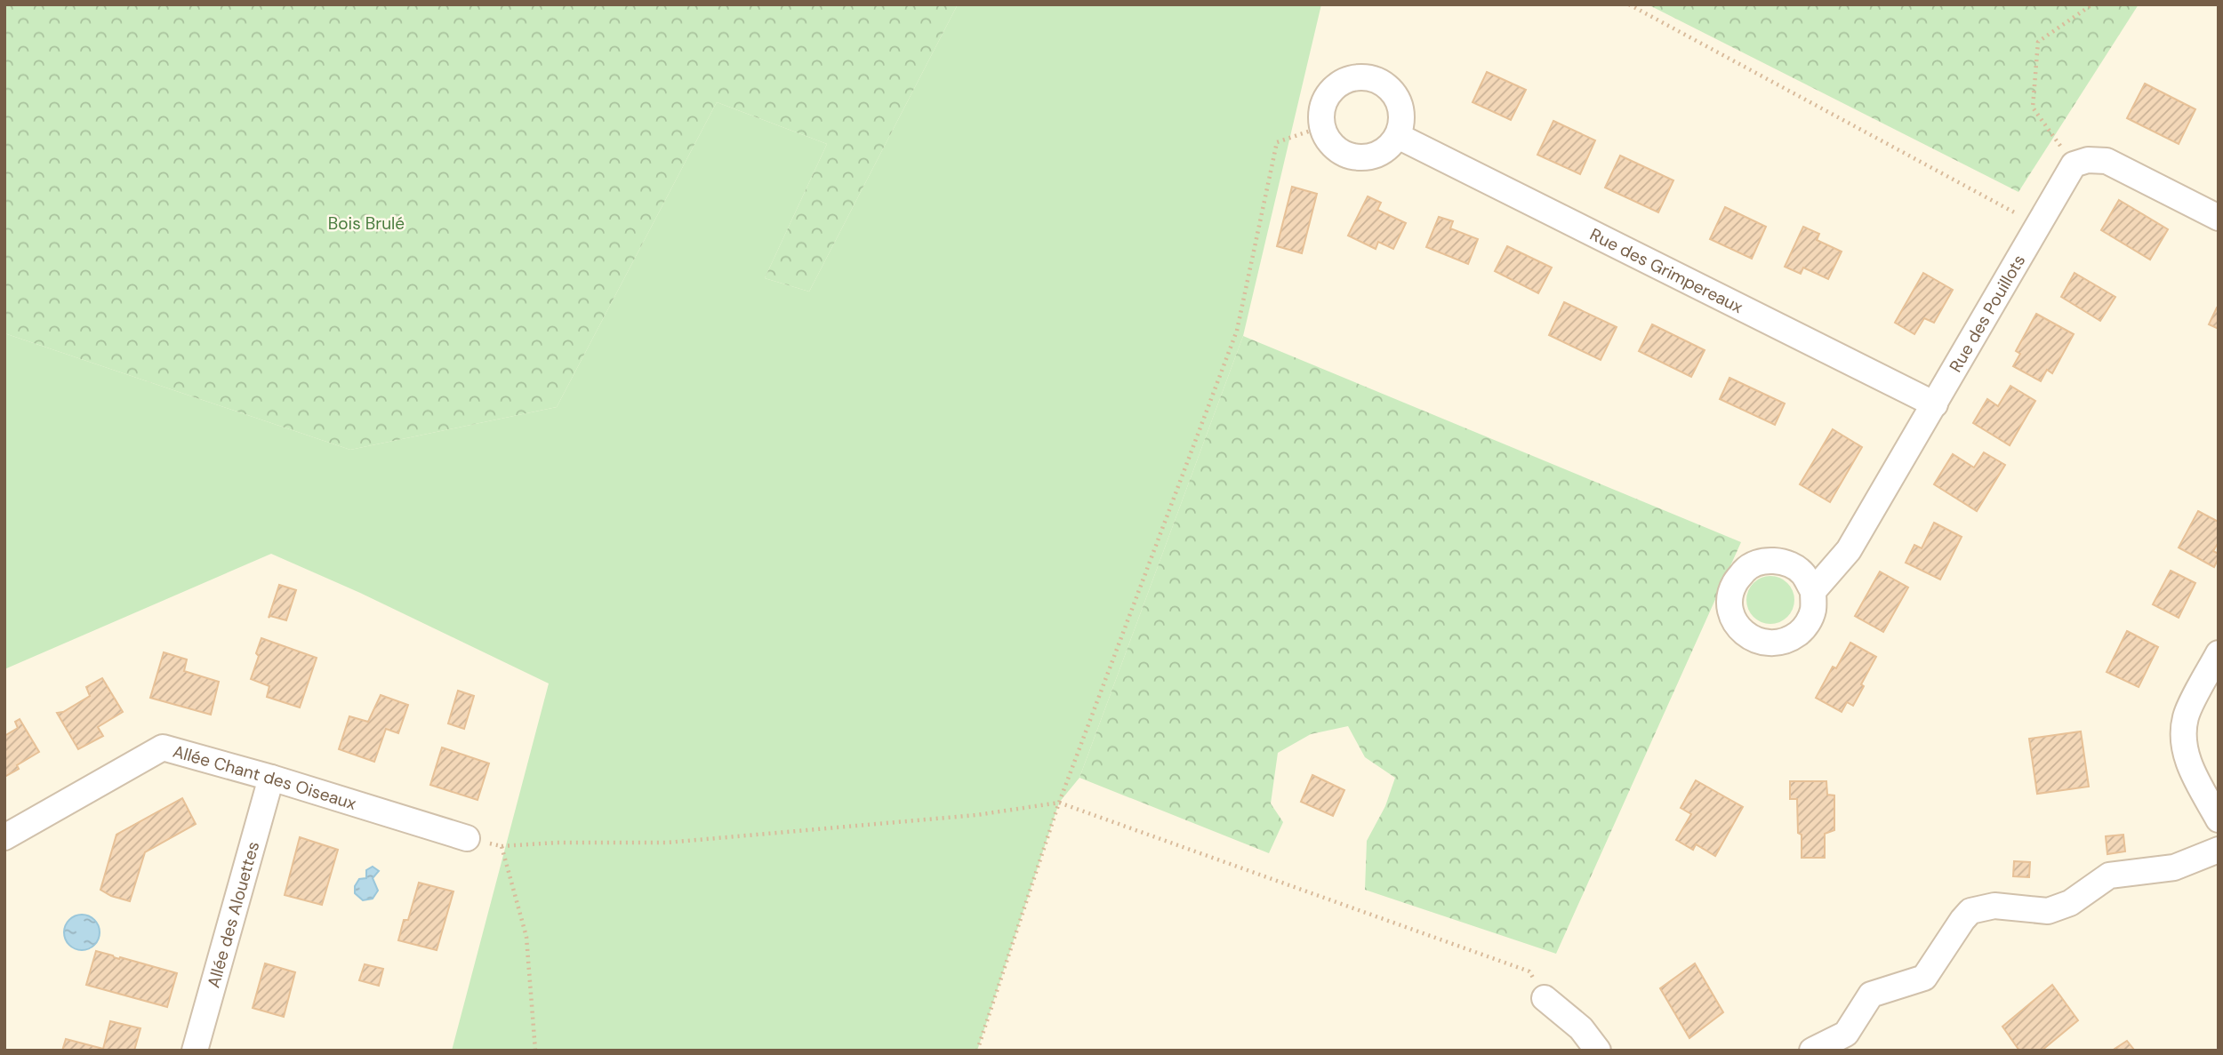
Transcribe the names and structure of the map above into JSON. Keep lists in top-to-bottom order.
{
  "streets": {
    "street": [
      "Rue des Grimpereaux",
      "Rue des Pouillots",
      "Allée Chant des Oiseaux",
      "Allée des Alouettes"
    ]
  },
  "crossings": [
    ["Rue des Grimpereaux", "Rue des Pouillots"],
    ["Allée Chant des Oiseaux", "Allée des Alouettes"]
  ],
  "parks": ["Bois Brulé"]
}
